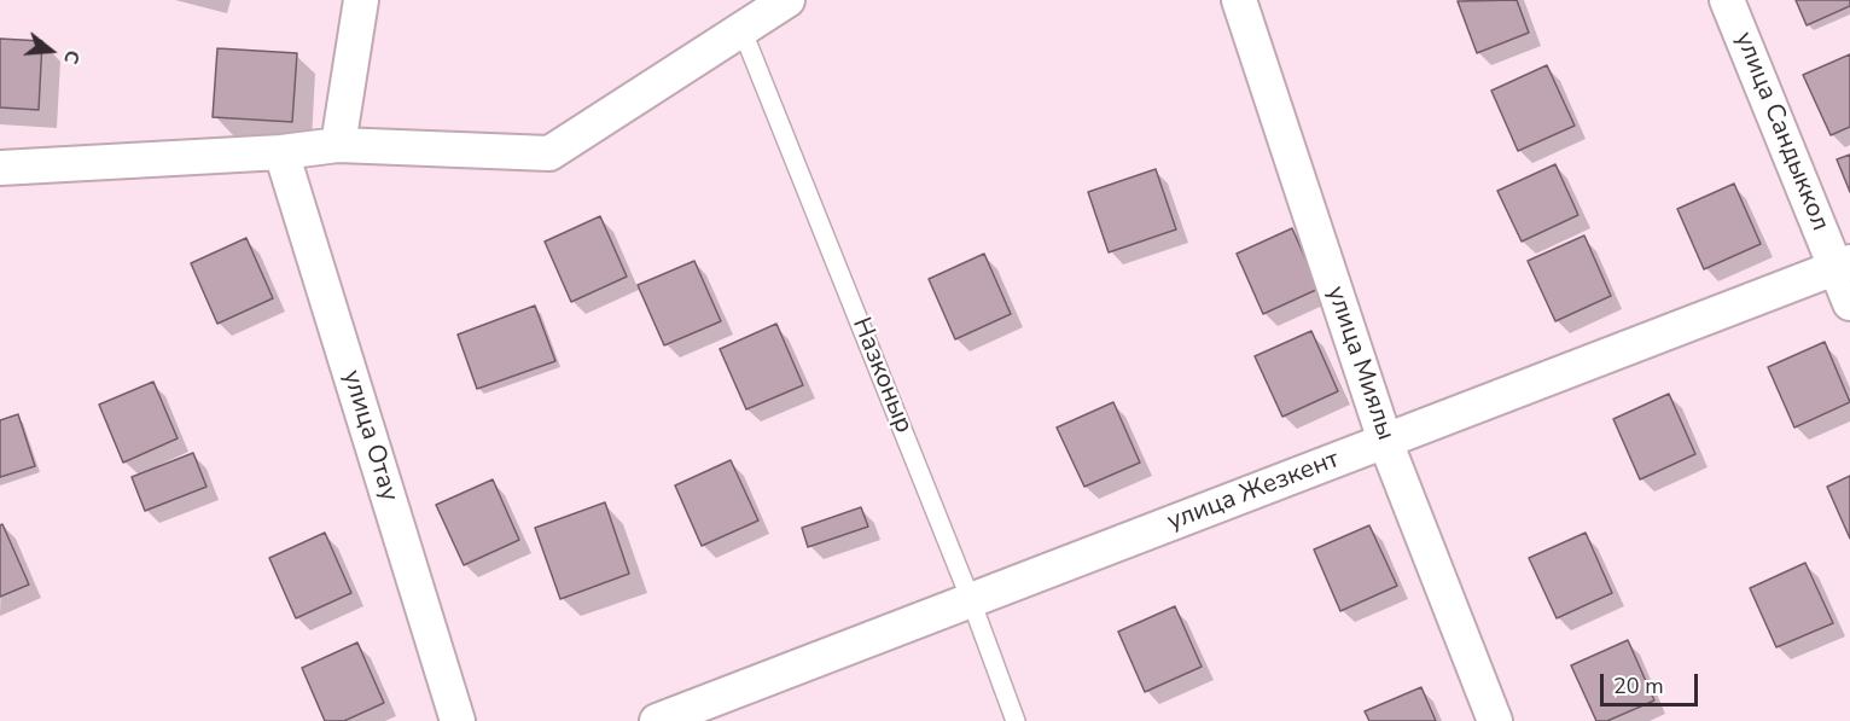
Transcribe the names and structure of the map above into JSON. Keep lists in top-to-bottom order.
{
  "streets": {
    "street": [
      "улица Сандыккол",
      "улица Миялы",
      "улица Отау",
      "улица Жезкент"
    ],
    "lane": ["Назконыр"]
  },
  "crossings": [
    ["улица Сандыккол", "улица Жезкент"],
    ["улица Миялы", "улица Жезкент"],
    ["Назконыр", "улица Жезкент"]
  ],
  "scale_bar": "20 m",
  "north": "right"
}
